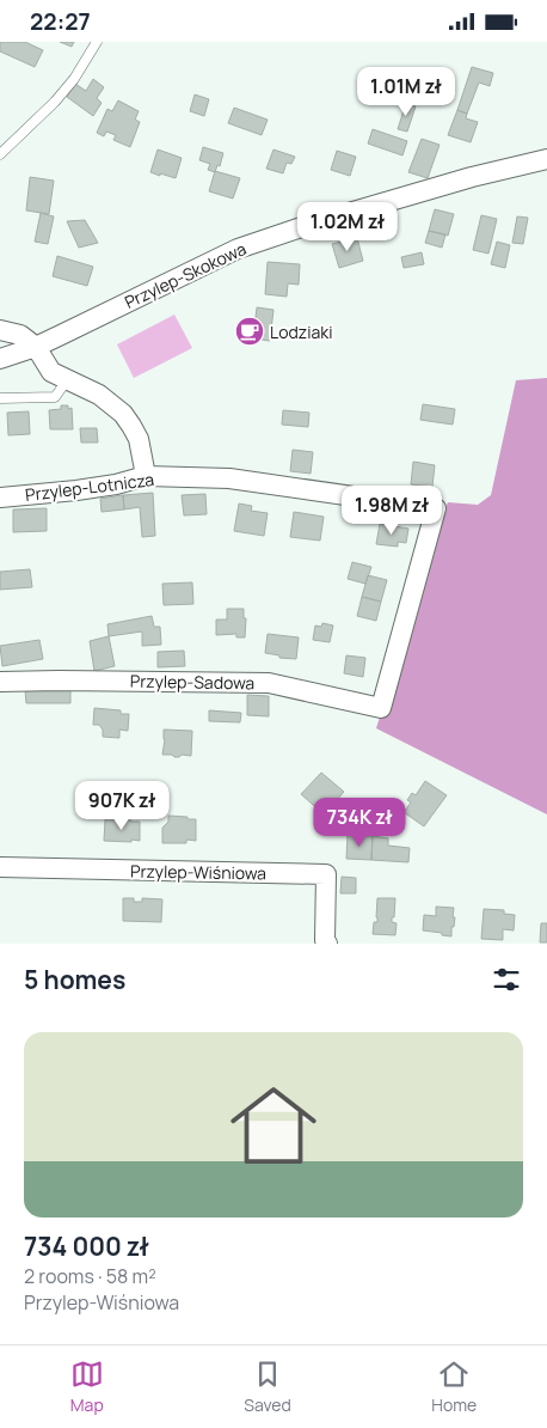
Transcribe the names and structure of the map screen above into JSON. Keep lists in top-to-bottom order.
{
  "streets": {
    "street": [
      "Przylep-Skokowa",
      "Przylep-Lotnicza",
      "Przylep-Sadowa",
      "Przylep-Wiśniowa"
    ]
  },
  "crossings": [
    ["Przylep-Lotnicza", "Przylep-Sadowa"]
  ],
  "places": {
    "cafe": ["Lodziaki"]
  },
  "page": {
    "status": "22:27",
    "price": [
      "1.01M zł",
      "1.02M zł",
      "1.98M zł",
      "907K zł",
      "734K zł"
    ],
    "heading": "5 homes",
    "list": [
      {
        "name": "734 000 zł",
        "note": "2 rooms · 58 m² · Przylep-Wiśniowa"
      }
    ],
    "tabs": ["Map", "Saved", "Home"]
  }
}
